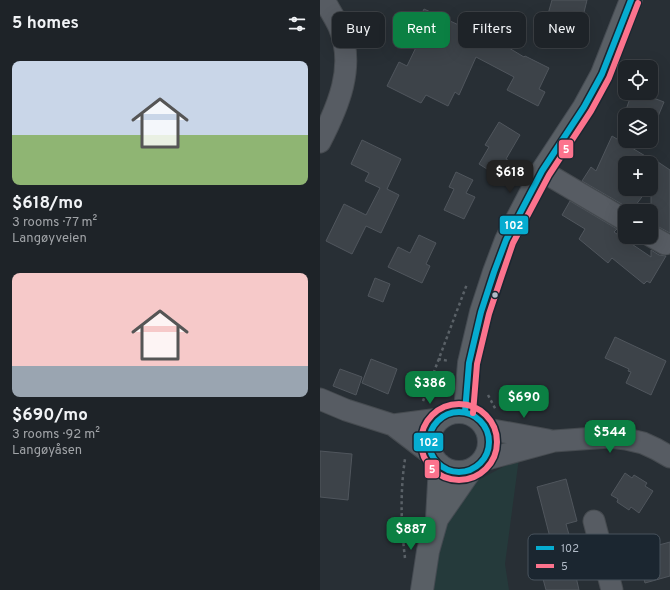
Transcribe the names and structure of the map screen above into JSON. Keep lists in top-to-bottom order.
{
  "lines": ["transit line 102", "transit line 5"],
  "legend": ["102", "5"],
  "page": {
    "heading": "5 homes",
    "chip": [
      "Buy",
      "Rent",
      "Filters",
      "New"
    ],
    "list": [
      {
        "name": "$618/mo",
        "note": "3 rooms · 77 m² · Langøyveien"
      },
      {
        "name": "$690/mo",
        "note": "3 rooms · 92 m² · Langøyåsen"
      }
    ],
    "map_buttons": ["+", "−"],
    "price": [
      "$618",
      "$386",
      "$690",
      "$544",
      "$887"
    ]
  }
}
